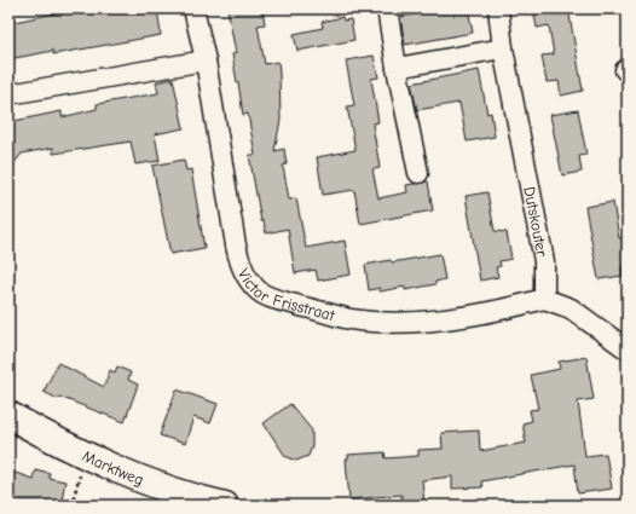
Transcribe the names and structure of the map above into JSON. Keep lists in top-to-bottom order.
{
  "streets": {
    "street": ["Dutskouter", "Victor Frisstraat", "Marktweg"]
  },
  "crossings": [
    ["Dutskouter", "Victor Frisstraat"]
  ]
}
